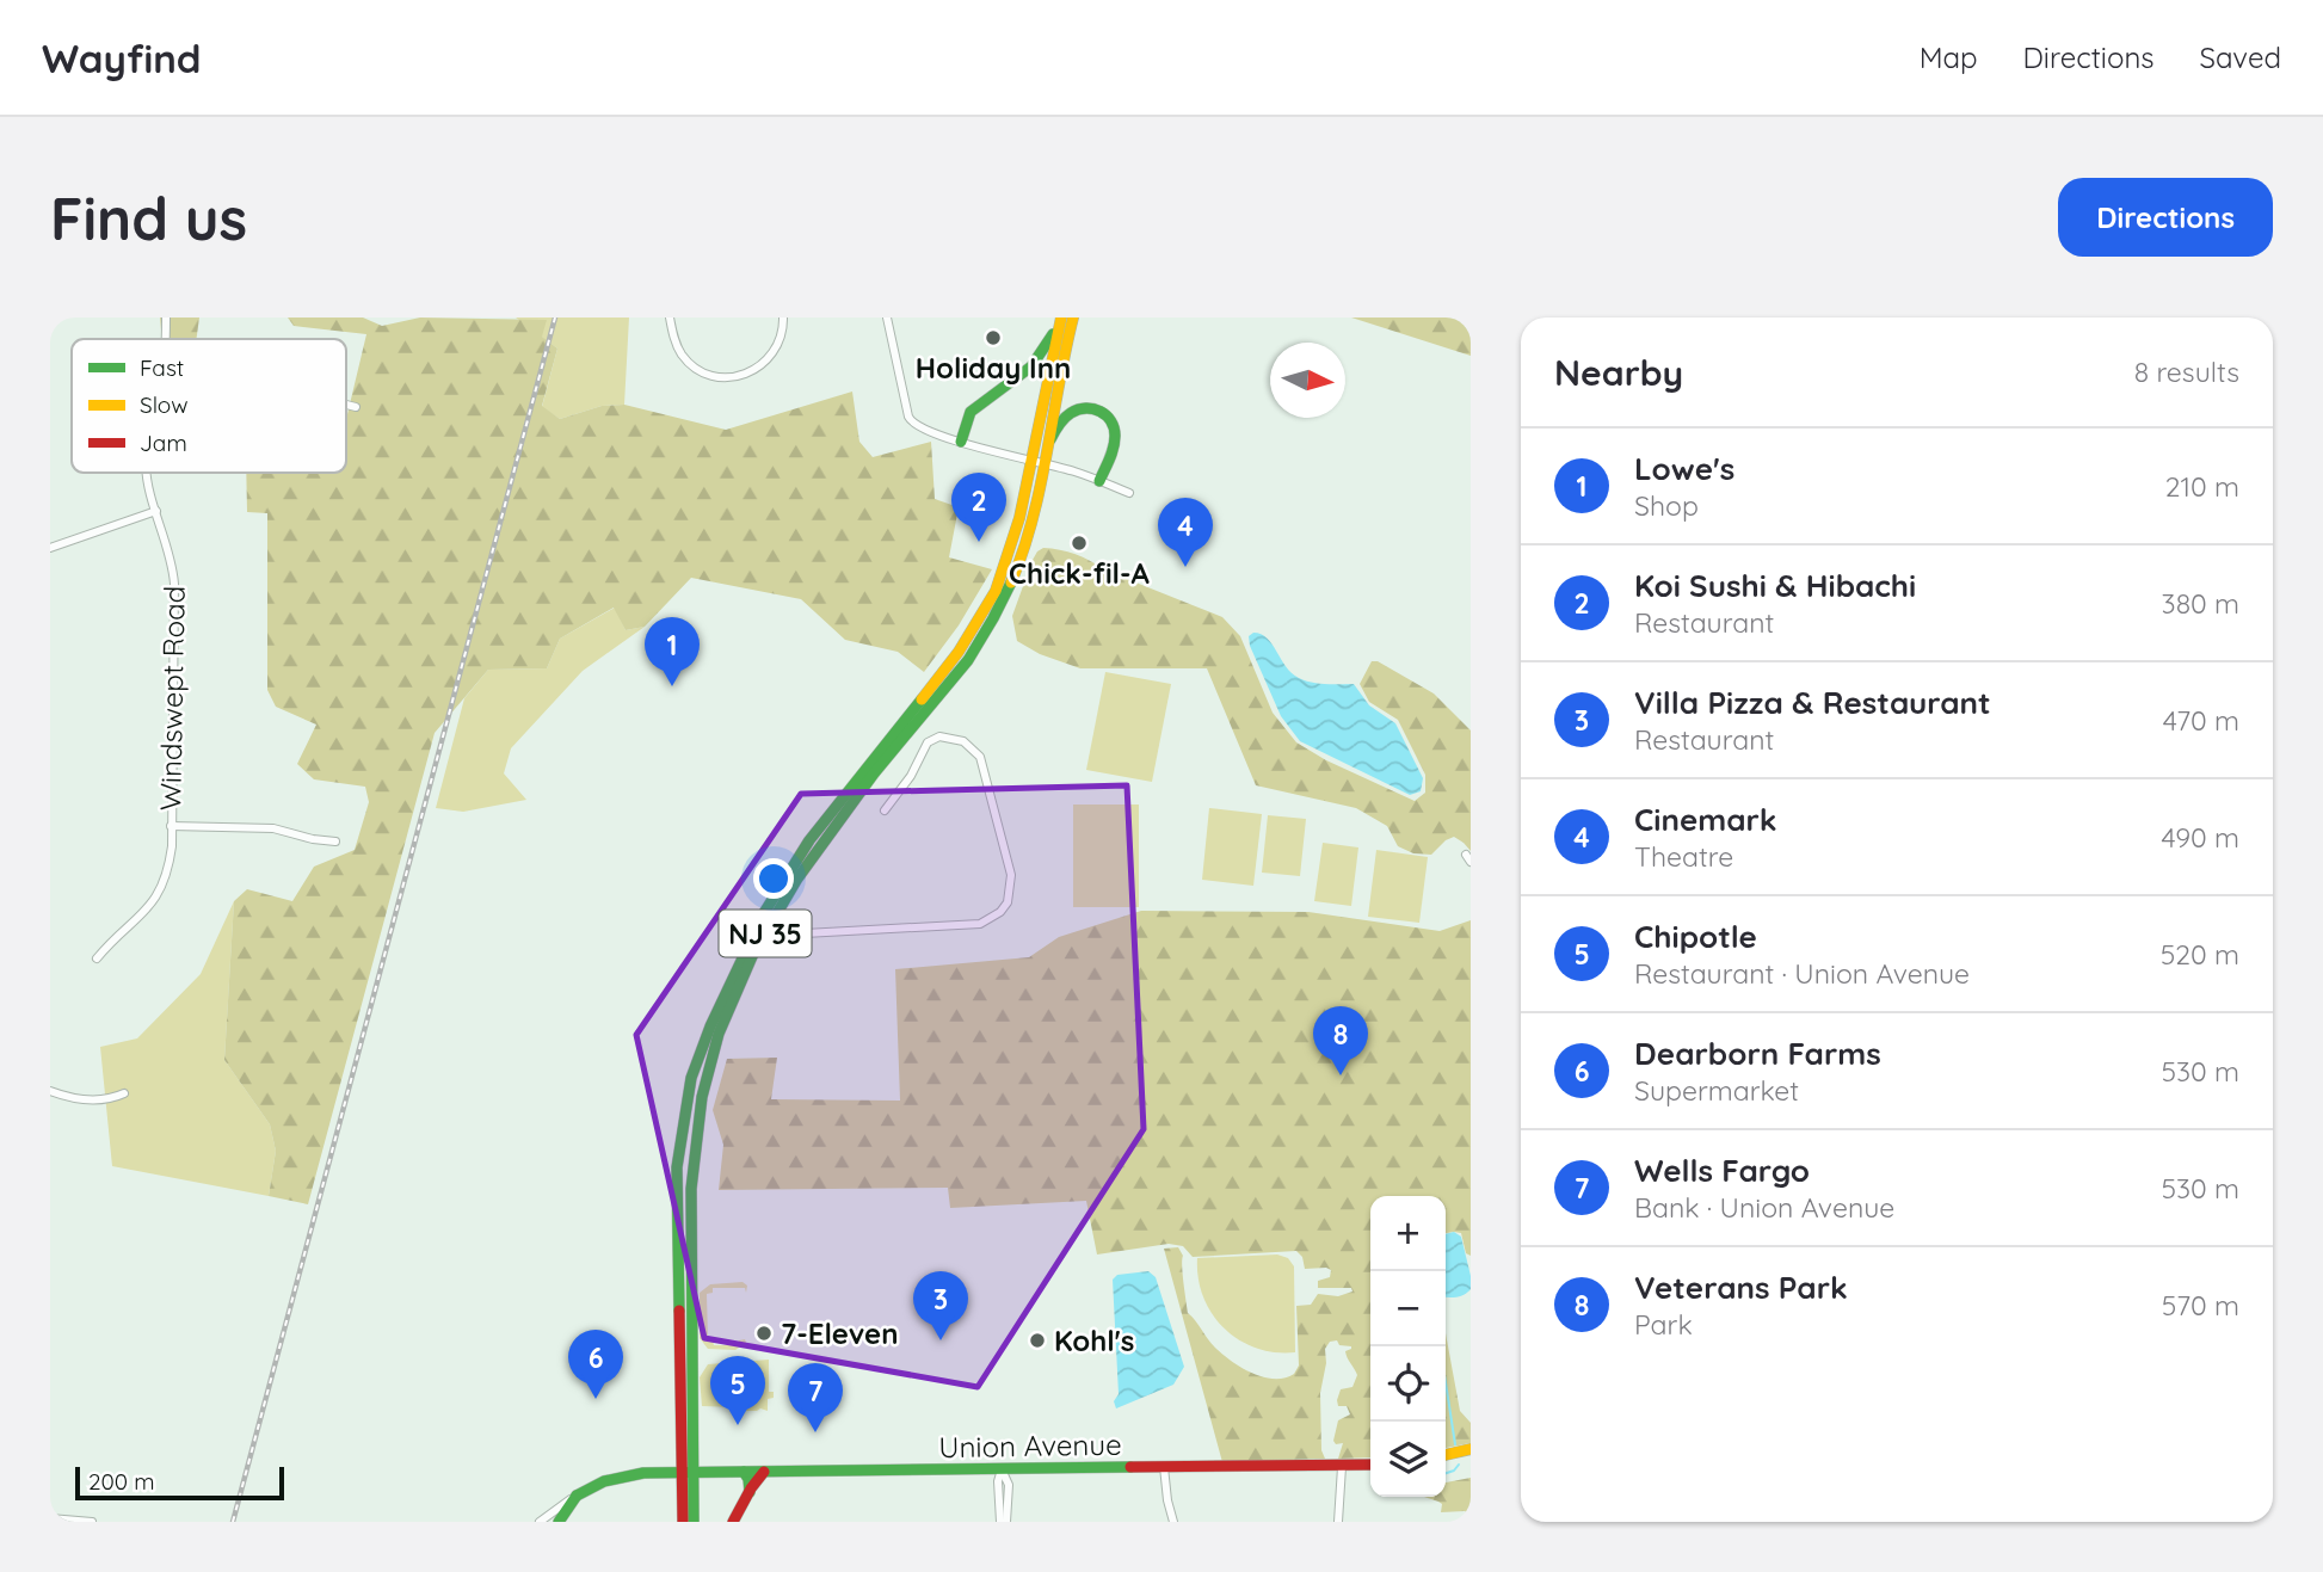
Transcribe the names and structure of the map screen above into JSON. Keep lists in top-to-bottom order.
{
  "streets": {
    "main road": ["NJ 35", "Union Avenue"],
    "street": ["Windswept Road"]
  },
  "crossings": [
    ["NJ 35", "Union Avenue"]
  ],
  "places": [
    "Holiday Inn",
    "Chick-fil-A",
    "7-Eleven",
    "Kohl's"
  ],
  "legend": ["Fast", "Slow", "Jam"],
  "scale_bar": "200 m",
  "north": "right",
  "page": {
    "header": "Wayfind",
    "nav": ["Map", "Directions", "Saved"],
    "buttons": "Directions",
    "title": "Find us",
    "heading": ["Nearby", "8 results"],
    "list": [
      {
        "mark": "1",
        "name": "Lowe's",
        "note": "Shop",
        "value": "210 m"
      },
      {
        "mark": "2",
        "name": "Koi Sushi & Hibachi",
        "note": "Restaurant",
        "value": "380 m"
      },
      {
        "mark": "3",
        "name": "Villa Pizza & Restaurant",
        "note": "Restaurant",
        "value": "470 m"
      },
      {
        "mark": "4",
        "name": "Cinemark",
        "note": "Theatre",
        "value": "490 m"
      },
      {
        "mark": "5",
        "name": "Chipotle",
        "note": "Restaurant · Union Avenue",
        "value": "520 m"
      },
      {
        "mark": "6",
        "name": "Dearborn Farms",
        "note": "Supermarket",
        "value": "530 m"
      },
      {
        "mark": "7",
        "name": "Wells Fargo",
        "note": "Bank · Union Avenue",
        "value": "530 m"
      },
      {
        "mark": "8",
        "name": "Veterans Park",
        "note": "Park",
        "value": "570 m"
      }
    ],
    "pins": [
      "2",
      "4",
      "1",
      "8",
      "3",
      "6",
      "5",
      "7"
    ],
    "map_buttons": ["+", "−"],
    "scale": "200 m"
  }
}
